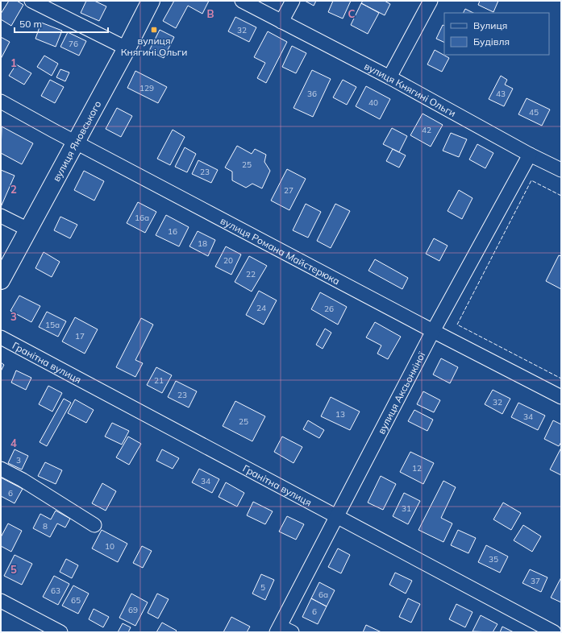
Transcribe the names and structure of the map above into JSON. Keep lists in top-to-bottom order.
{
  "streets": {
    "main road": ["вулиця Яновського"],
    "street": [
      "вулиця Княгині Ольги",
      "вулиця Романа Майстерюка",
      "Гранітна вулиця",
      "вулиця Аксьонкіної"
    ]
  },
  "crossings": [
    ["вулиця Княгині Ольги", "вулиця Аксьонкіної"],
    ["вулиця Яновського", "вулиця Романа Майстерюка"],
    ["вулиця Романа Майстерюка", "вулиця Аксьонкіної"],
    ["Гранітна вулиця", "вулиця Аксьонкіної"]
  ],
  "places": {
    "transit": ["вулиця Княгині Ольги"]
  },
  "house_numbers": [
    "32",
    "76",
    "129",
    "36",
    "43",
    "40",
    "45",
    "42",
    "25",
    "23",
    "27",
    "16а",
    "16",
    "18",
    "20",
    "22",
    "24",
    "26",
    "15а",
    "17",
    "21",
    "23",
    "32",
    "13",
    "34",
    "25",
    "3",
    "12",
    "34",
    "6",
    "31",
    "8",
    "10",
    "35",
    "37",
    "5",
    "63",
    "6а",
    "65",
    "69",
    "6"
  ],
  "legend": ["Вулиця", "Будівля"],
  "scale_bar": "50 m",
  "grid": {
    "columns": ["B", "C"],
    "rows": [
      "1",
      "2",
      "3",
      "4",
      "5"
    ]
  }
}
